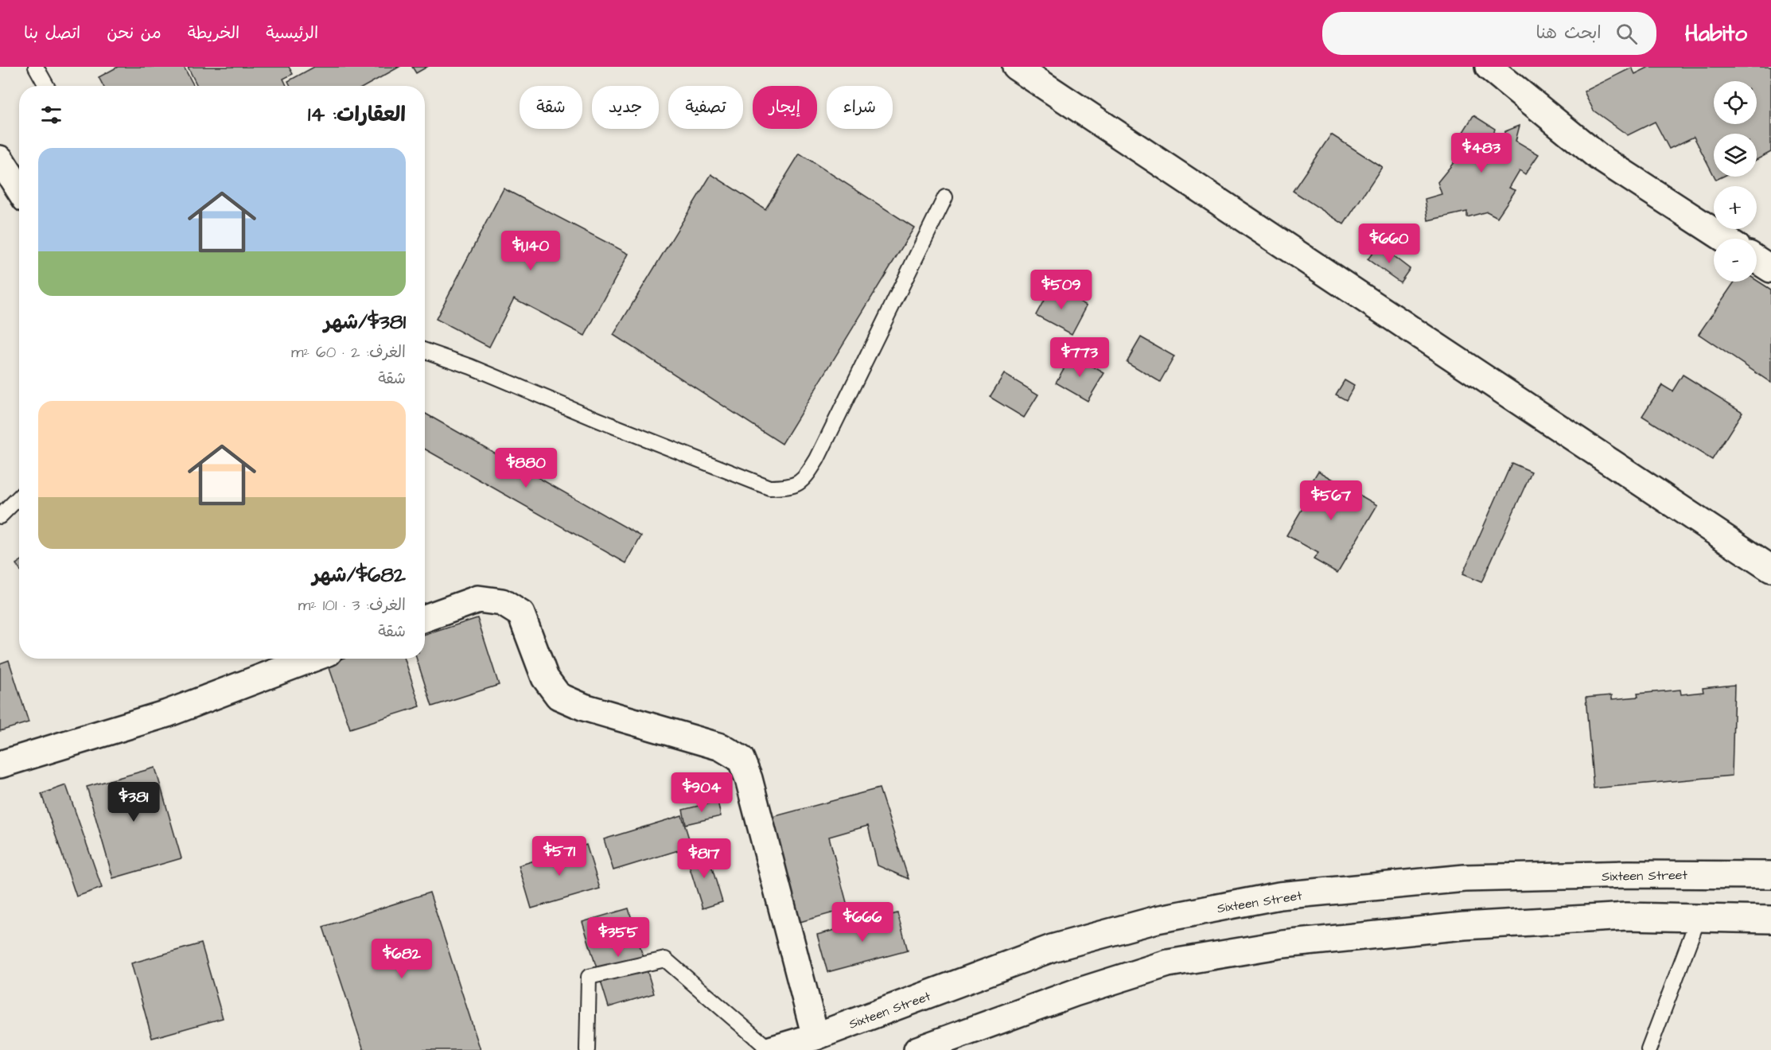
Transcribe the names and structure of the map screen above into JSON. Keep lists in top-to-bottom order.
{
  "streets": {
    "main road": ["Sixteen Street"]
  },
  "page": {
    "header": "Habito",
    "search": "ابحث هنا",
    "nav": [
      "الرئيسية",
      "الخريطة",
      "من نحن",
      "اتصل بنا"
    ],
    "map_buttons": ["+", "−"],
    "chip": [
      "شراء",
      "إيجار",
      "تصفية",
      "جديد",
      "شقة"
    ],
    "heading": "العقارات: 14",
    "price": [
      "$483",
      "$660",
      "$1,140",
      "$509",
      "$773",
      "$880",
      "$567",
      "$904",
      "$381",
      "$571",
      "$817",
      "$666",
      "$355",
      "$682"
    ],
    "list": [
      {
        "name": "$381/شهر",
        "note": "الغرف: 2 · 60 m² · شقة"
      },
      {
        "name": "$682/شهر",
        "note": "الغرف: 3 · 101 m² · شقة"
      }
    ]
  }
}
